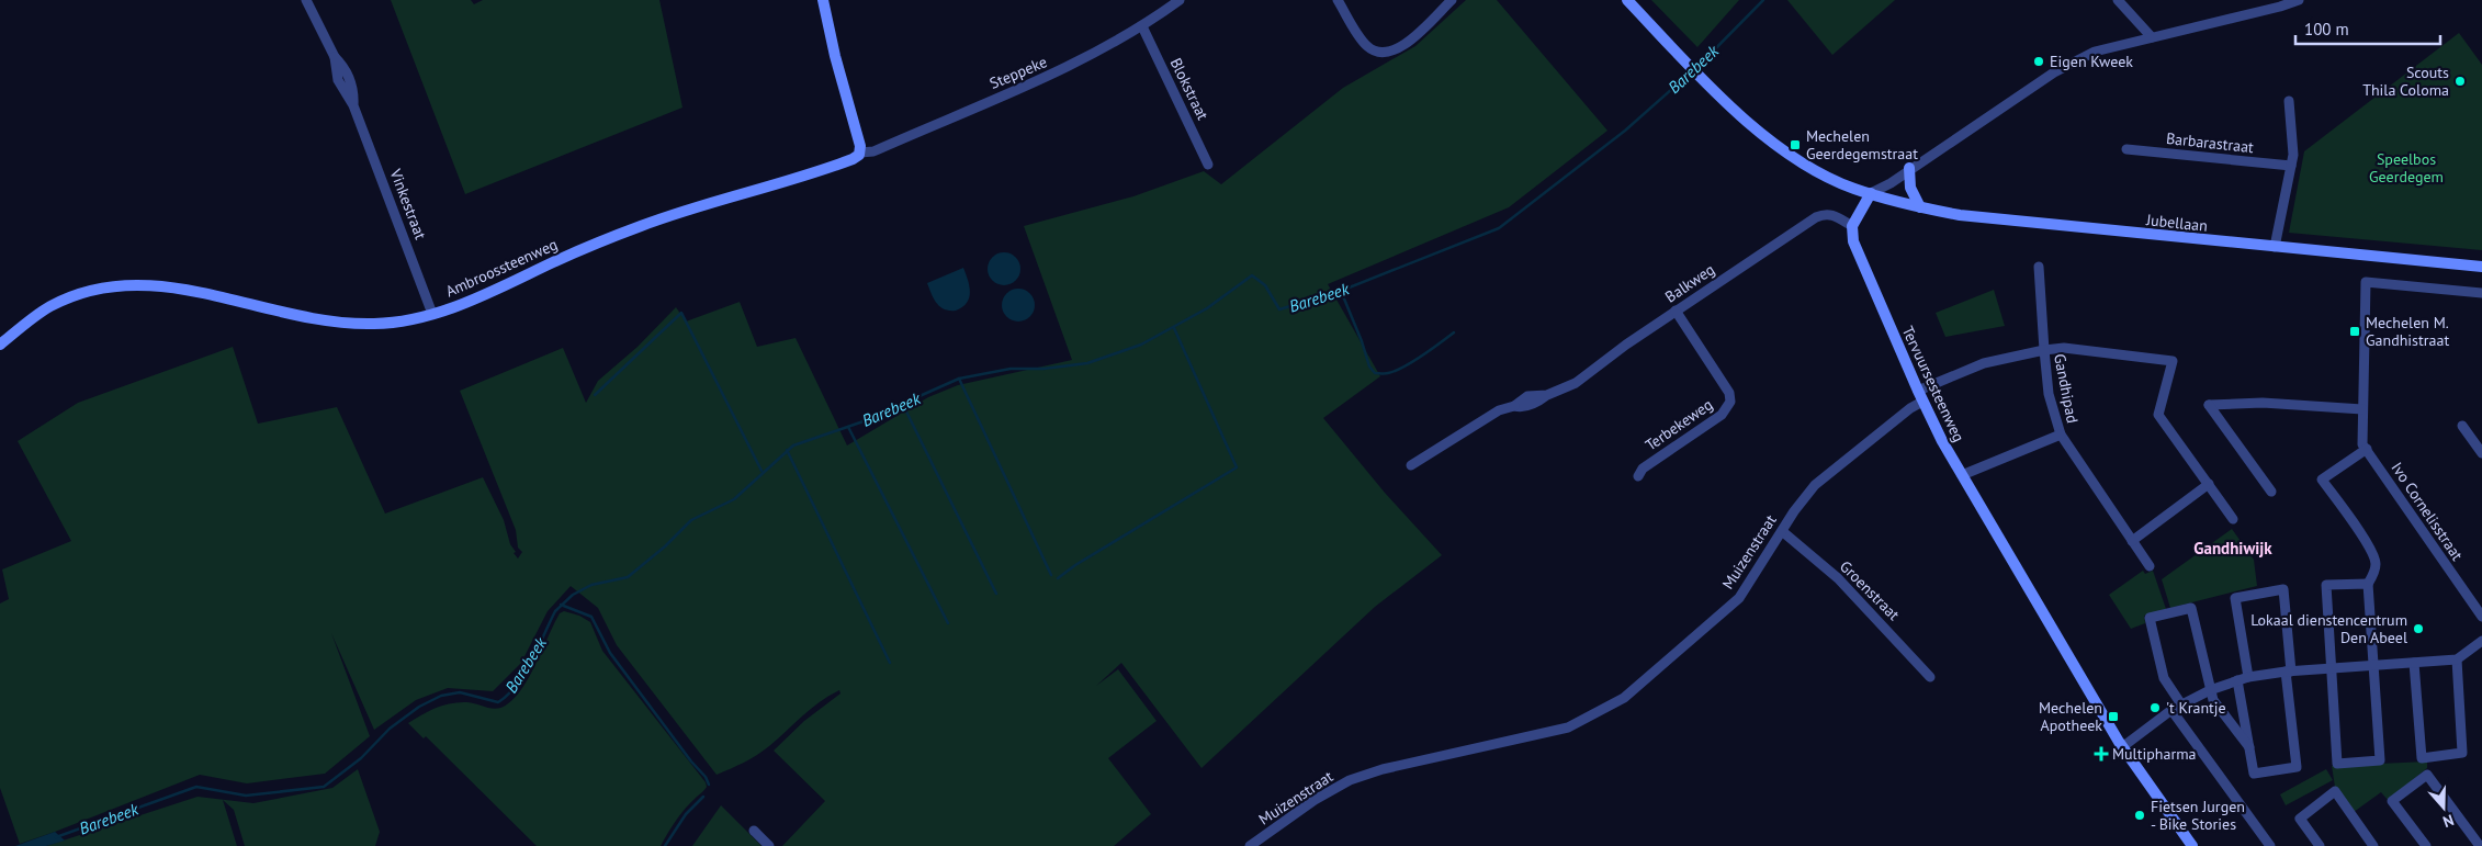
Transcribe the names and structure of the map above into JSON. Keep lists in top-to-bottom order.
{
  "streets": {
    "street": [
      "Steppeke",
      "Blokstraat",
      "Barbarastraat",
      "Vinkestraat",
      "Jubellaan",
      "Ambroossteenweg",
      "Balkweg",
      "Tervuursesteenweg",
      "Gandhipad",
      "Terbekeweg",
      "Ivo Cornelisstraat",
      "Muizenstraat",
      "Groenstraat"
    ]
  },
  "crossings": [
    ["Steppeke", "Blokstraat"],
    ["Steppeke", "Ambroossteenweg"],
    ["Vinkestraat", "Ambroossteenweg"],
    ["Balkweg", "Tervuursesteenweg"],
    ["Balkweg", "Terbekeweg"],
    ["Tervuursesteenweg", "Gandhipad"],
    ["Tervuursesteenweg", "Muizenstraat"],
    ["Gandhipad", "Muizenstraat"],
    ["Muizenstraat", "Groenstraat"]
  ],
  "districts": ["Gandhiwijk"],
  "water": ["Barebeek"],
  "parks": ["Speelbos Geerdegem"],
  "places": {
    "other": [
      "Eigen Kweek",
      "Scouts Thila Coloma",
      "Lokaal dienstencentrum Den Abeel",
      "'t Krantje",
      "Fietsen Jurgen - Bike Stories"
    ],
    "transit": ["Mechelen Geerdegemstraat", "Mechelen M. Gandhistraat", "Mechelen Apotheek"],
    "health": ["Multipharma"]
  },
  "scale_bar": "100 m",
  "north": "bottom"
}
